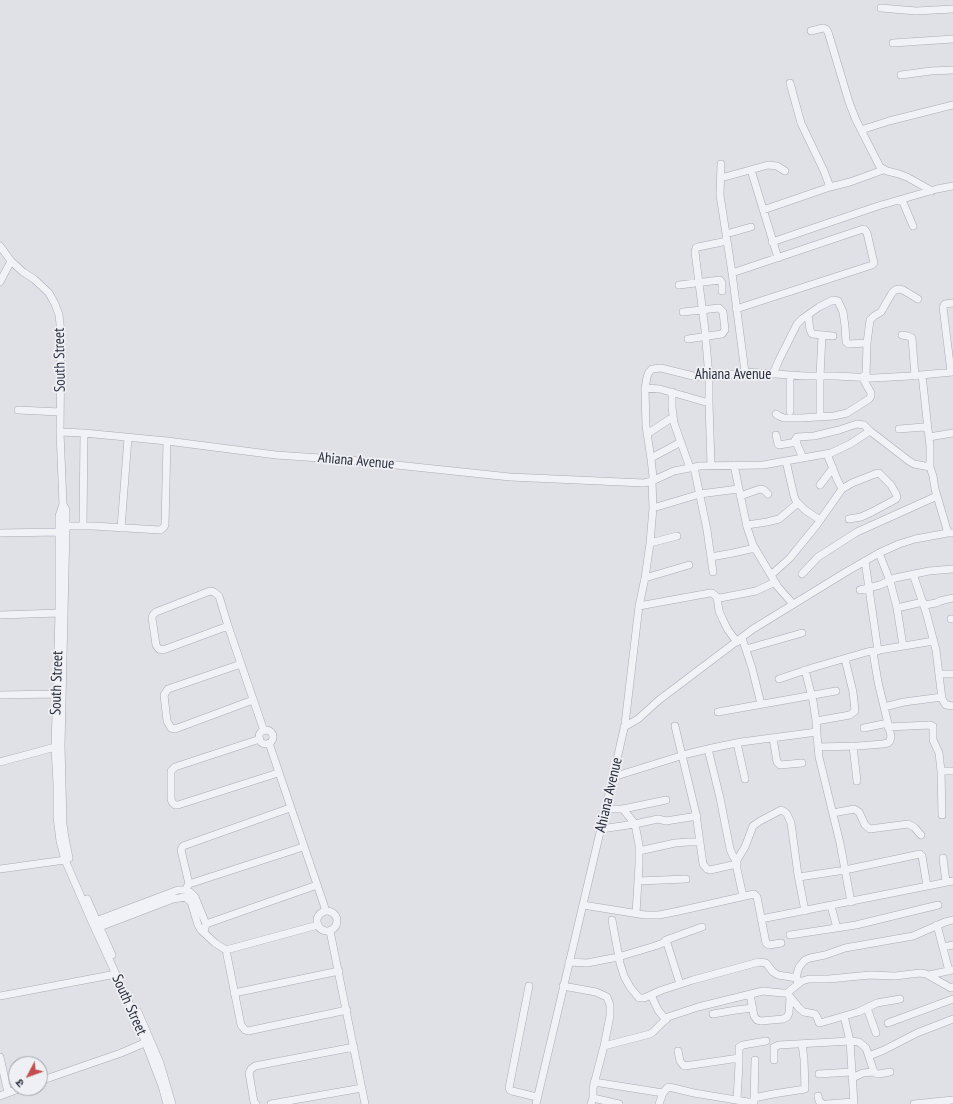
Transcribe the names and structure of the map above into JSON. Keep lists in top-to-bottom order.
{
  "streets": {
    "street": ["South Street", "Ahiana Avenue"]
  },
  "crossings": [
    ["South Street", "Ahiana Avenue"]
  ],
  "north": "bottom left"
}
